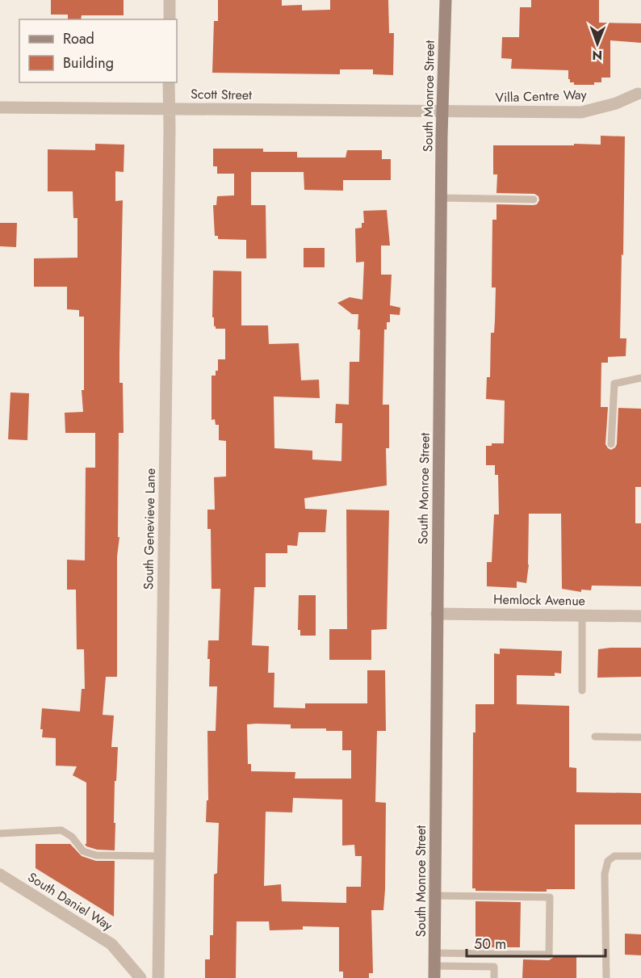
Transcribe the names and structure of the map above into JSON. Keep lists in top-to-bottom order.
{
  "streets": {
    "main road": ["South Monroe Street"],
    "street": [
      "Scott Street",
      "Villa Centre Way",
      "South Genevieve Lane",
      "Hemlock Avenue",
      "South Daniel Way"
    ]
  },
  "crossings": [
    ["Scott Street", "South Monroe Street"],
    ["Scott Street", "Villa Centre Way"],
    ["Scott Street", "South Genevieve Lane"],
    ["South Monroe Street", "Villa Centre Way"],
    ["South Monroe Street", "Hemlock Avenue"]
  ],
  "legend": ["Road", "Building"],
  "scale_bar": "50 m",
  "north": "bottom"
}
